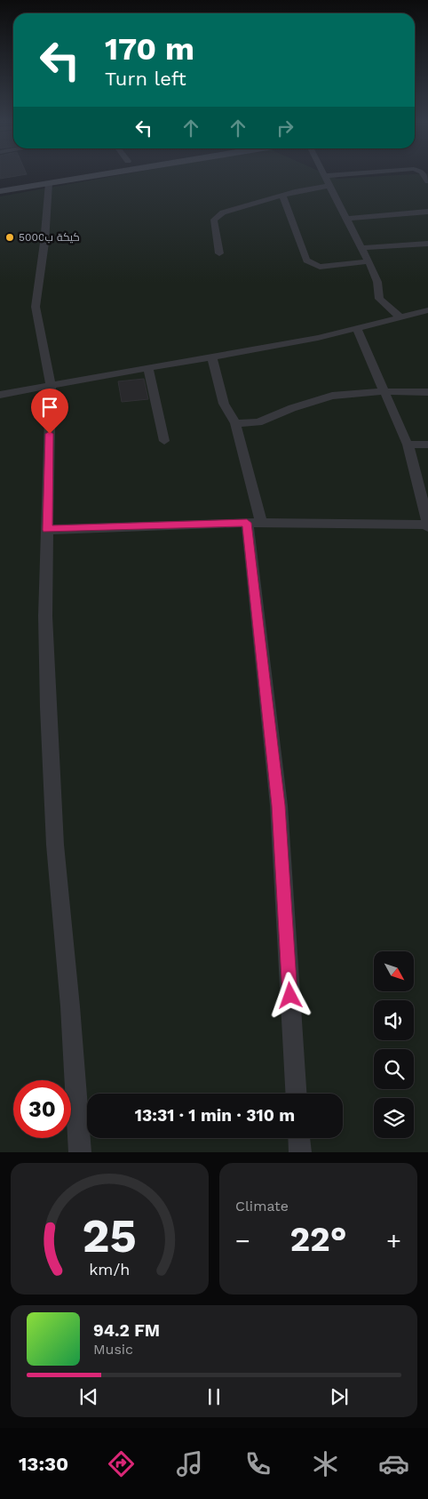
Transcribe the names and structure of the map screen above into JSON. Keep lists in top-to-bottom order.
{
  "places": ["كيكة ب5000"],
  "north": "bottom right",
  "page": {
    "turn": ["170 m", "Turn left"],
    "limit": "30",
    "trip": "13:31 · 1 min · 310 m",
    "tile": "Climate",
    "heat": ["−", "22°", "+"],
    "song": ["94.2 FM", "Music"],
    "tabs": "13:30",
    "gauge": ["25", "km/h"]
  }
}
